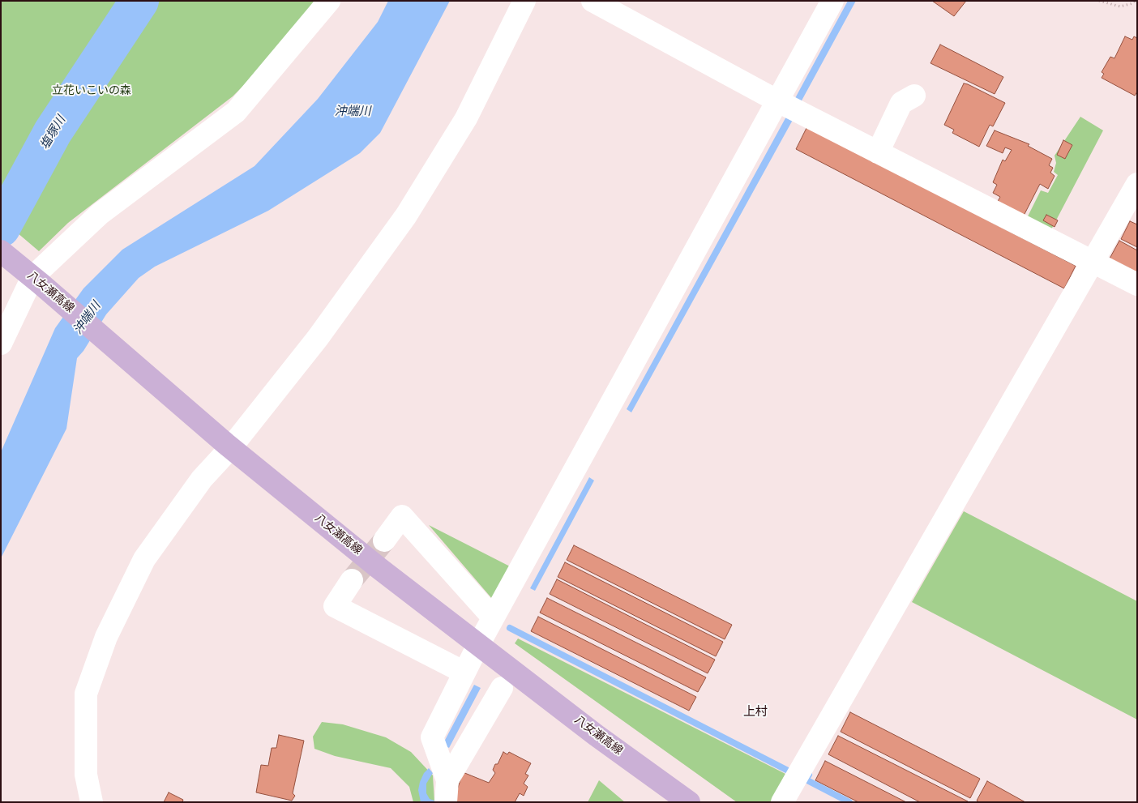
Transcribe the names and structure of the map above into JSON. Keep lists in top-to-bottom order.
{
  "streets": {
    "main road": ["八女瀬高線"]
  },
  "districts": ["上村"],
  "water": ["沖端川", "塩塚川"],
  "parks": ["立花いこいの森"]
}
